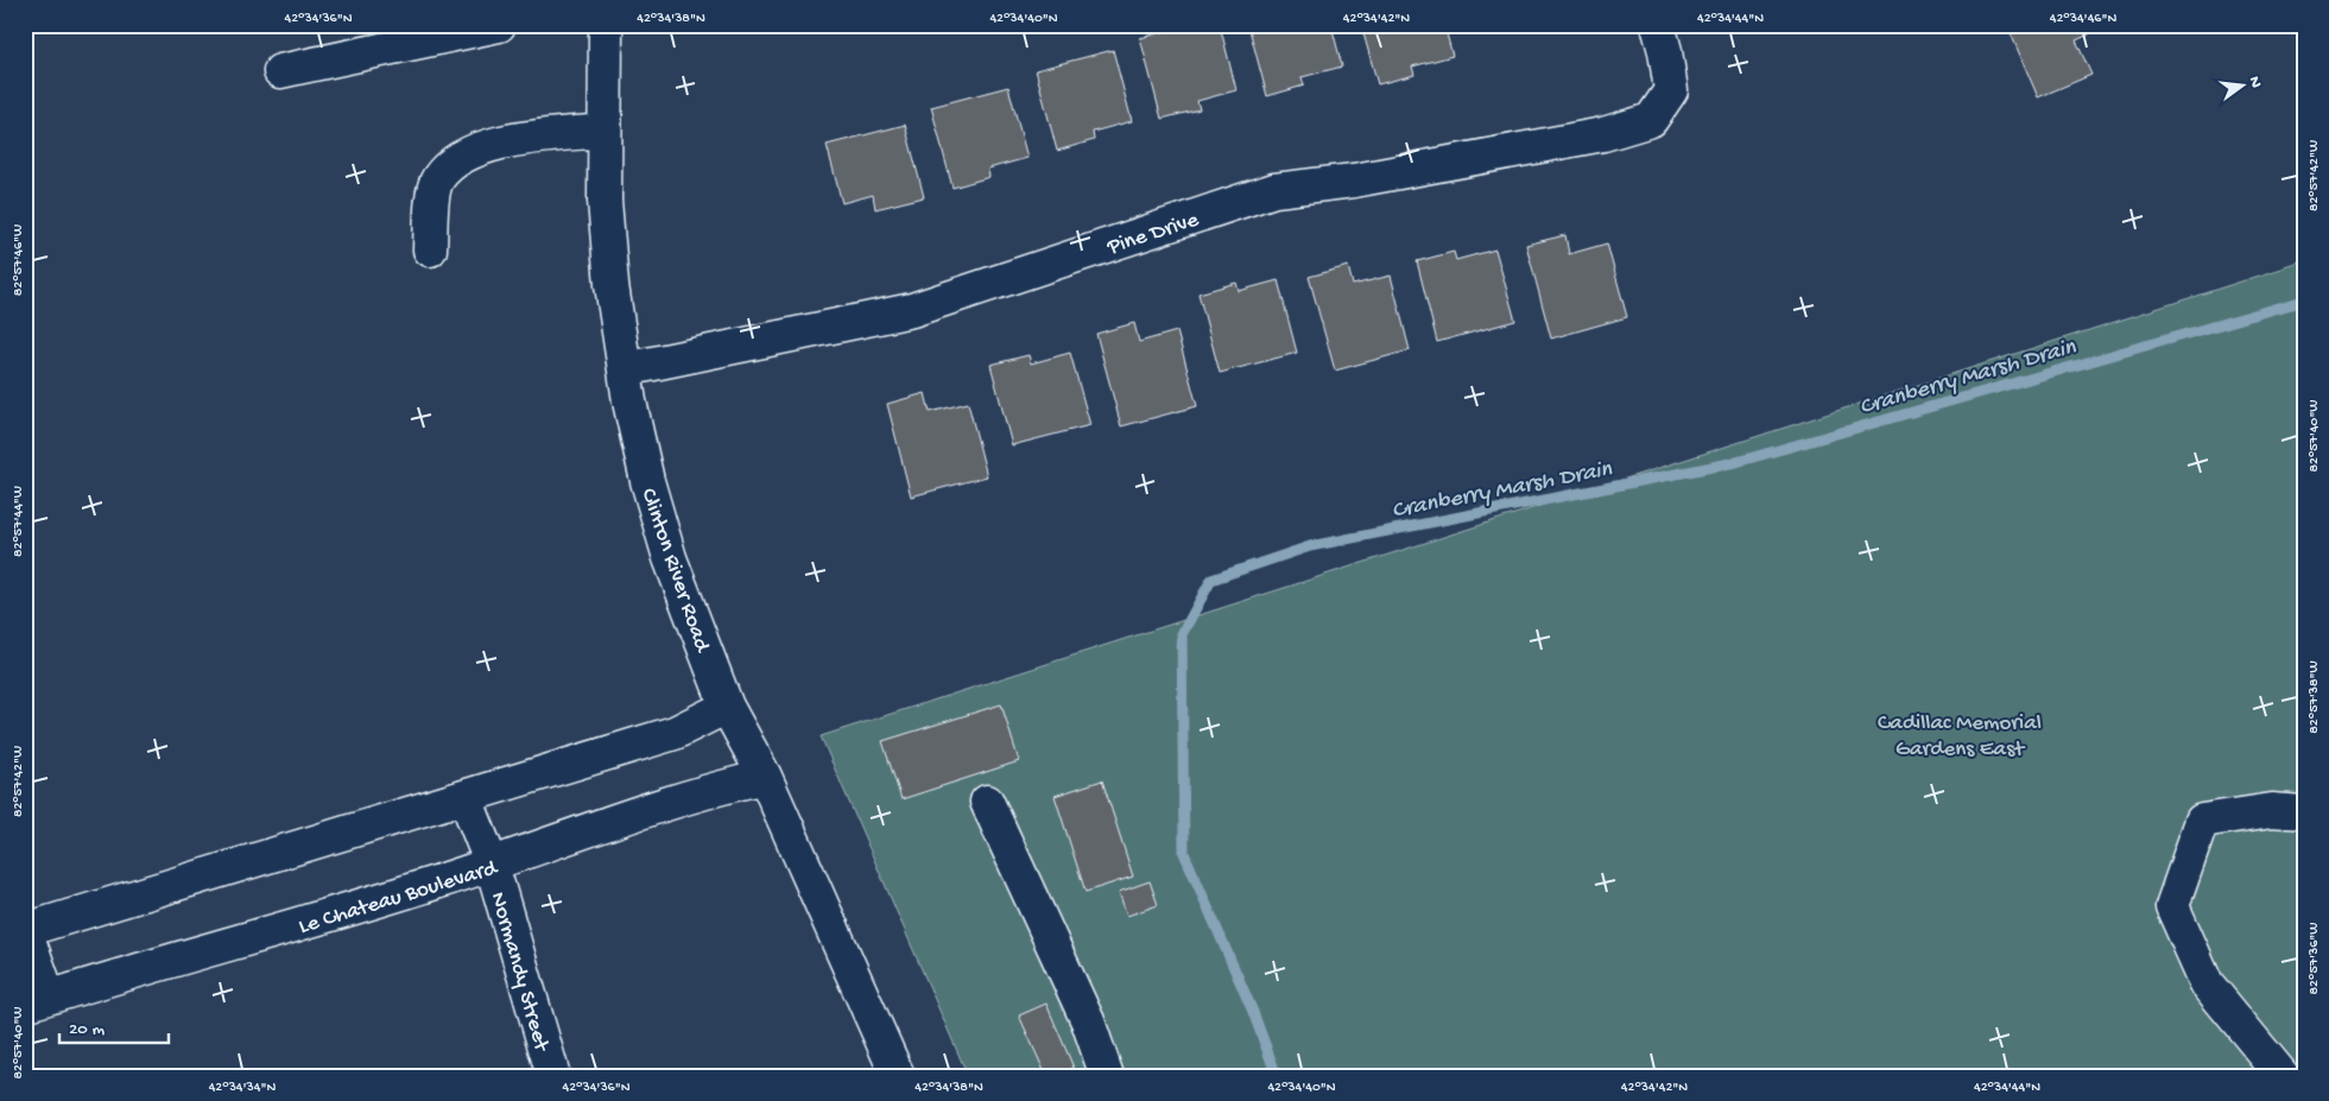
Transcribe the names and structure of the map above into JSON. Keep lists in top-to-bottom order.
{
  "streets": {
    "street": [
      "Pine Drive",
      "Clinton River Road",
      "Le Chateau Boulevard",
      "Normandy Street"
    ]
  },
  "crossings": [
    ["Pine Drive", "Clinton River Road"],
    ["Clinton River Road", "Le Chateau Boulevard"],
    ["Le Chateau Boulevard", "Normandy Street"]
  ],
  "water": ["Cranberry Marsh Drain"],
  "parks": ["Cadillac Memorial Gardens East"],
  "scale_bar": "20 m",
  "north": "right",
  "coordinates": [
    "42°34'36\"N",
    "42°34'38\"N",
    "42°34'40\"N",
    "42°34'42\"N",
    "42°34'44\"N",
    "42°34'46\"N",
    "82°57'42\"W",
    "82°57'46\"W",
    "82°57'40\"W",
    "82°57'44\"W",
    "82°57'38\"W",
    "82°57'36\"W",
    "42°34'34\"N"
  ]
}
